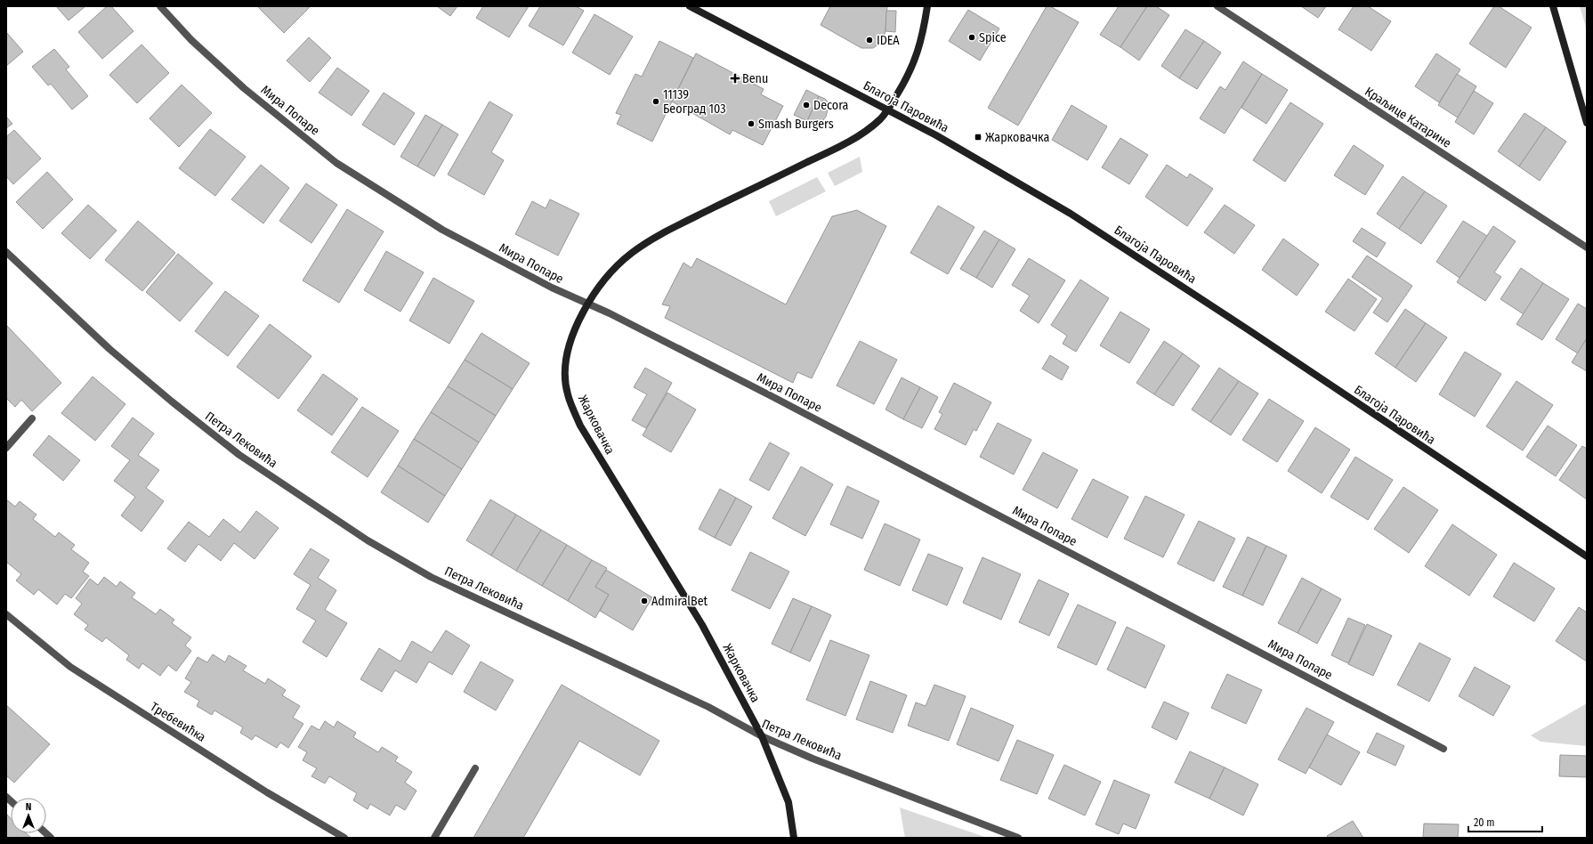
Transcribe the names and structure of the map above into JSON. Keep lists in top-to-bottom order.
{
  "streets": {
    "street": [
      "Благоја Паровића",
      "Мира Попаре",
      "Краљице Катарине",
      "Жарковачка",
      "Петра Лековића",
      "Требевићка"
    ]
  },
  "crossings": [
    ["Благоја Паровића", "Жарковачка"],
    ["Мира Попаре", "Жарковачка"],
    ["Жарковачка", "Петра Лековића"]
  ],
  "places": {
    "other": [
      "Spice",
      "IDEA",
      "11139 Београд 103",
      "Decora",
      "Smash Burgers",
      "AdmiralBet"
    ],
    "health": ["Benu"],
    "transit": ["Жарковачка"]
  },
  "scale_bar": "20 m",
  "north": "top"
}
